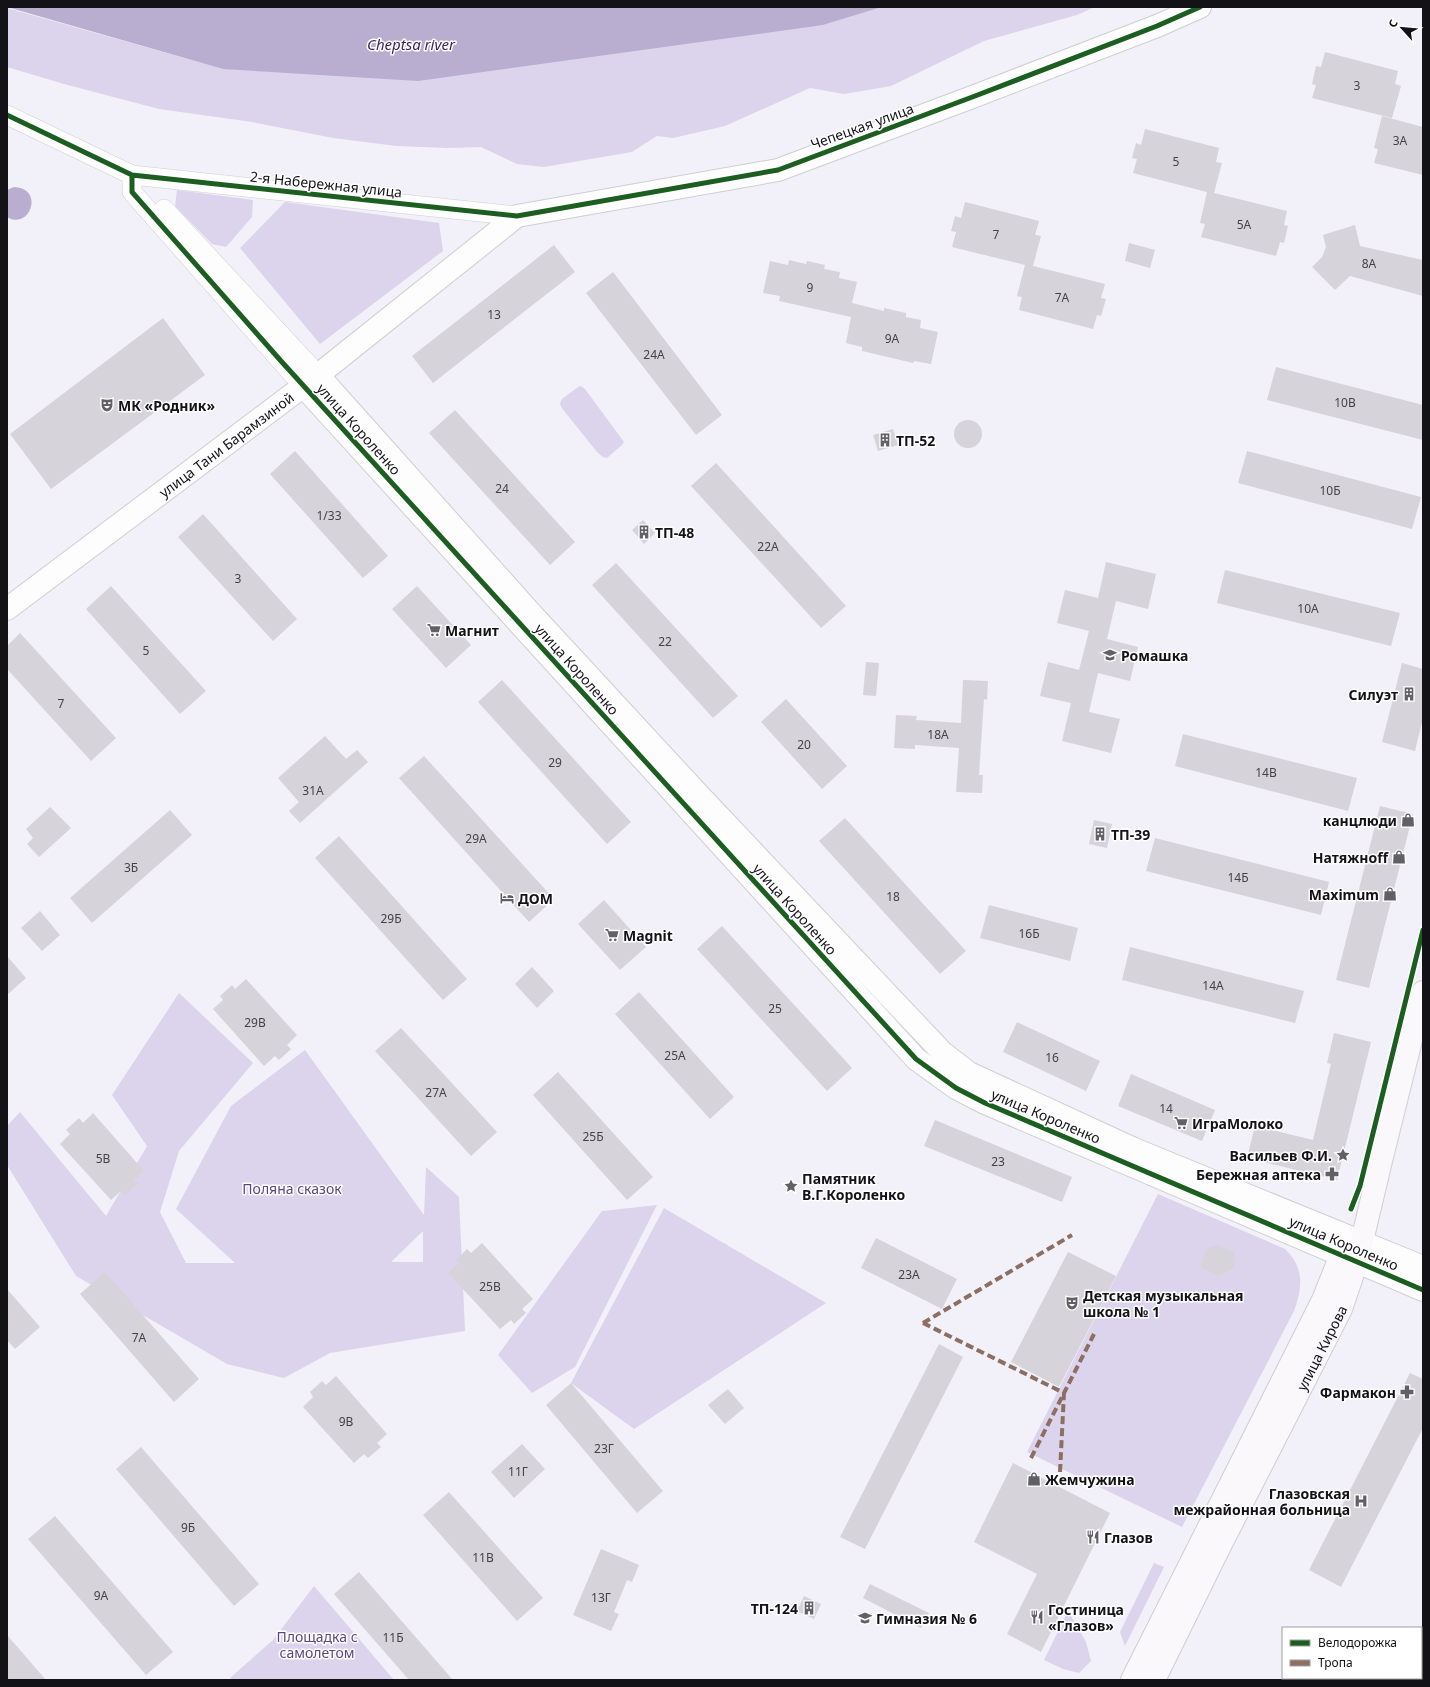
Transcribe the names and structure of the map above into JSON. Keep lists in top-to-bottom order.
{
  "streets": {
    "main road": ["улица Кирова"],
    "street": [
      "Чепецкая улица",
      "2-я Набережная улица",
      "улица Короленко",
      "улица Тани Барамзиной"
    ]
  },
  "crossings": [
    ["Чепецкая улица", "2-я Набережная улица"],
    ["Чепецкая улица", "улица Тани Барамзиной"],
    ["2-я Набережная улица", "улица Короленко"],
    ["2-я Набережная улица", "улица Тани Барамзиной"],
    ["улица Короленко", "улица Тани Барамзиной"],
    ["улица Короленко", "улица Кирова"]
  ],
  "water": ["Cheptsa river"],
  "parks": ["Поляна сказок", "Площадка с самолетом"],
  "places": {
    "theatre": ["МК «Родник»", "Детская музыкальная школа № 1"],
    "building": [
      "ТП-52",
      "ТП-48",
      "Силуэт",
      "ТП-39",
      "ТП-124"
    ],
    "supermarket": ["Магнит", "Magnit", "ИграМолоко"],
    "school or university": ["Ромашка", "Гимназия № 6"],
    "shop": [
      "канцлюди",
      "Натяжноff",
      "Maximum",
      "Жемчужина"
    ],
    "hotel": ["ДОМ"],
    "place": ["Васильев Ф.И.", "Памятник В.Г.Короленко"],
    "pharmacy": ["Бережная аптека", "Фармакон"],
    "hospital": ["Глазовская межрайонная больница"],
    "restaurant": ["Глазов", "Гостиница «Глазов»"]
  },
  "house_numbers": [
    "3",
    "3А",
    "5",
    "5А",
    "7",
    "8А",
    "9",
    "7А",
    "13",
    "9А",
    "24А",
    "10В",
    "24",
    "10Б",
    "1/33",
    "22А",
    "3",
    "10А",
    "22",
    "5",
    "7",
    "18А",
    "20",
    "29",
    "14В",
    "31А",
    "29А",
    "3Б",
    "14Б",
    "18",
    "29Б",
    "16Б",
    "14А",
    "25",
    "29В",
    "25А",
    "16",
    "27А",
    "14",
    "25Б",
    "5В",
    "23",
    "23А",
    "25В",
    "7А",
    "9В",
    "23Г",
    "11Г",
    "9Б",
    "11В",
    "9А",
    "13Г",
    "11Б"
  ],
  "legend": ["Велодорожка", "Тропа"],
  "north": "top left"
}
